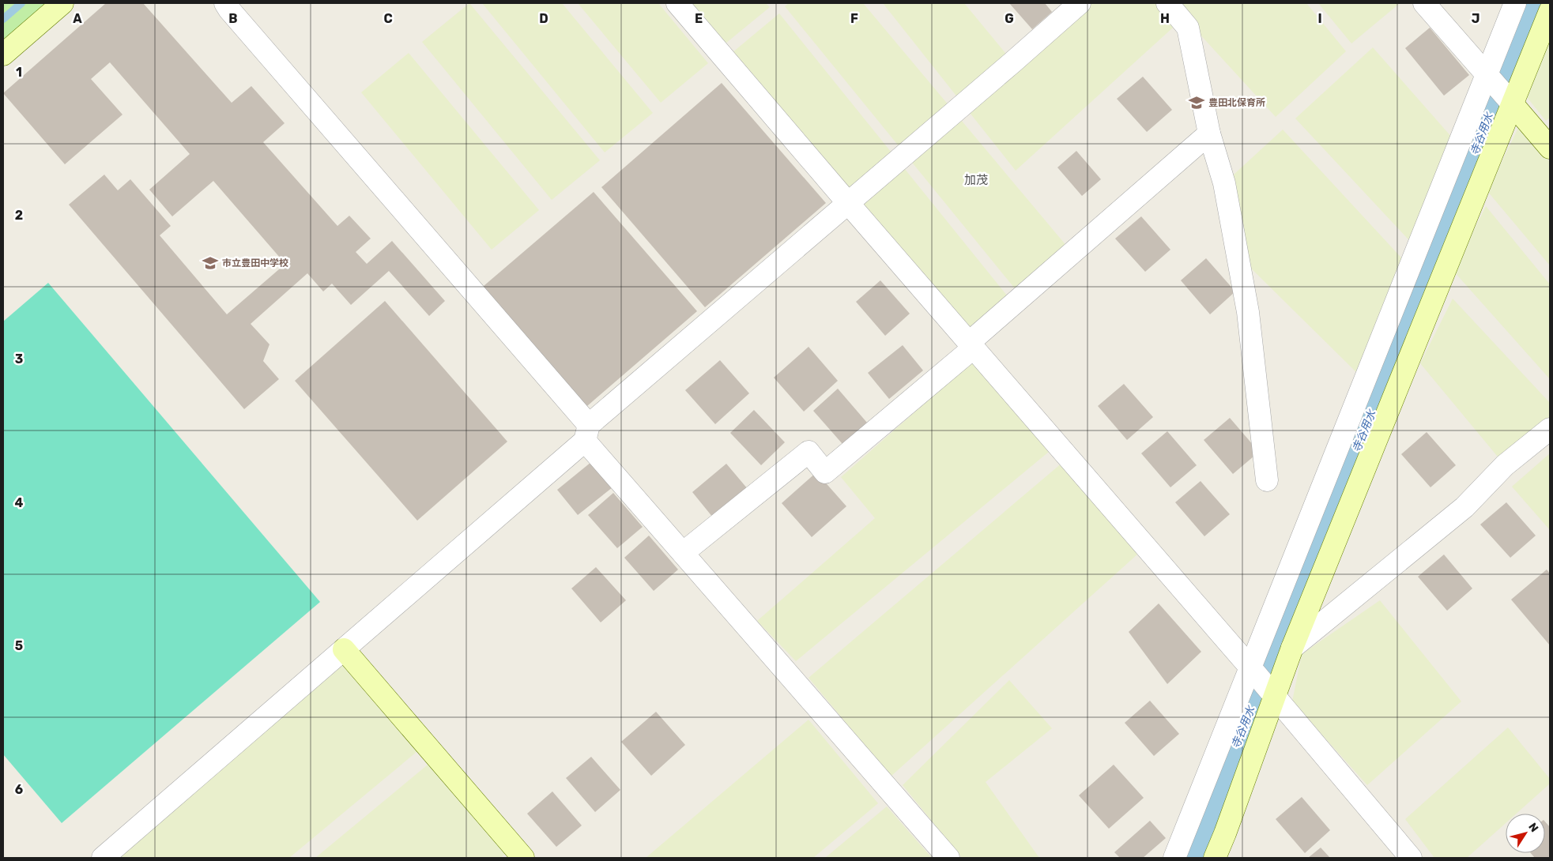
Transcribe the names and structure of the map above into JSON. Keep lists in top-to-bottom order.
{
  "districts": ["加茂"],
  "water": ["寺谷用水"],
  "places": {
    "school or university": ["豊田北保育所", "市立豊田中学校"]
  },
  "north": "top right",
  "grid": {
    "columns": [
      "A",
      "B",
      "C",
      "D",
      "E",
      "F",
      "G",
      "H",
      "I",
      "J"
    ],
    "rows": [
      "1",
      "2",
      "3",
      "4",
      "5",
      "6"
    ]
  }
}
